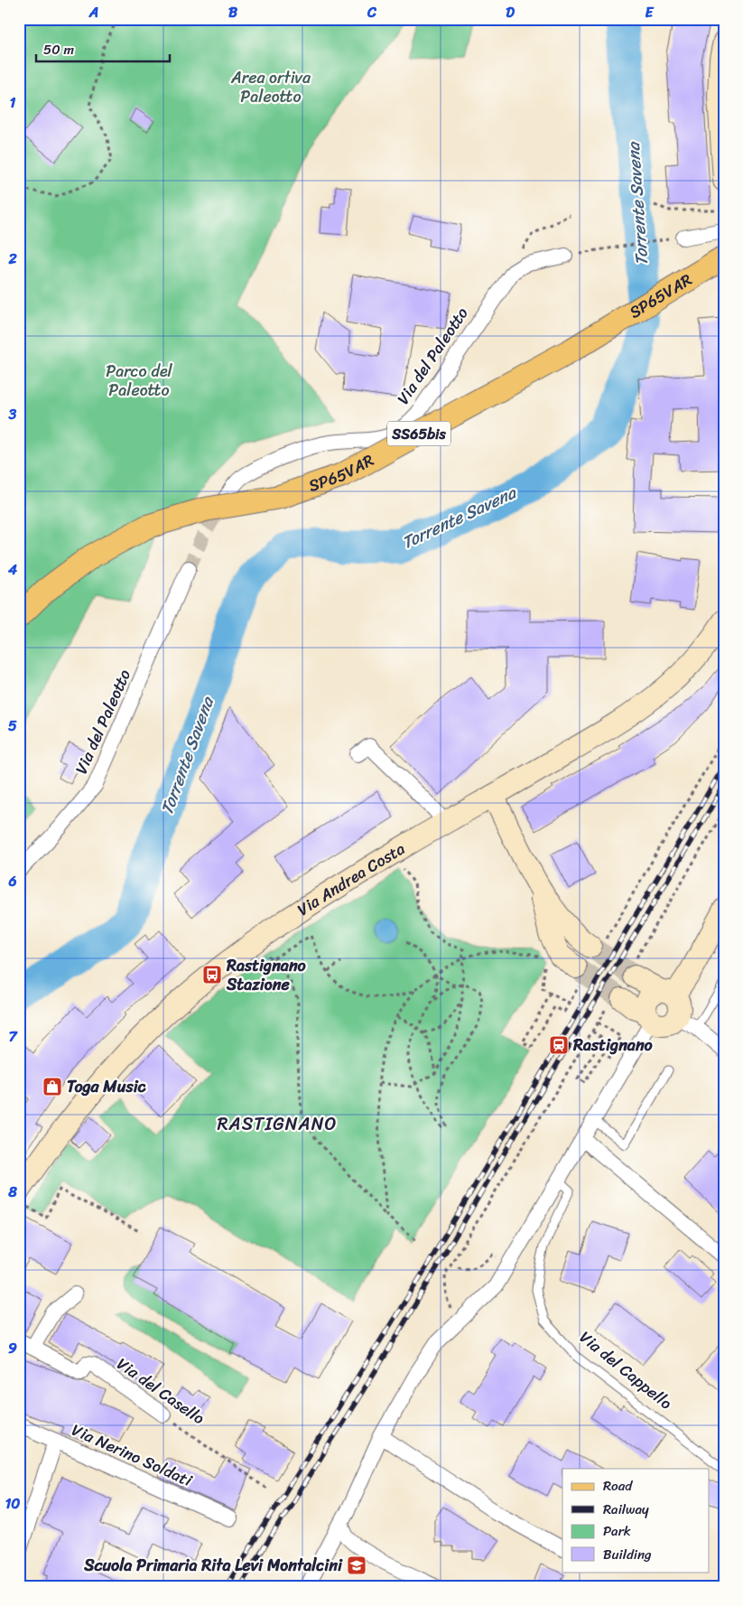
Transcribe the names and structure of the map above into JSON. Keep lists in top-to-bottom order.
{
  "streets": {
    "main road": ["SP65VAR", "SS65bis", "Via Andrea Costa"],
    "street": ["Via del Paleotto", "Via del Casello", "Via Nerino Soldati"],
    "lane": ["Via del Cappello"]
  },
  "districts": ["RASTIGNANO"],
  "water": ["Torrente Savena"],
  "parks": ["Area ortiva Paleotto", "Parco del Paleotto"],
  "places": {
    "bus stop": ["Rastignano Stazione"],
    "station": ["Rastignano"],
    "shop": ["Toga Music"],
    "school or university": ["Scuola Primaria Rita Levi Montalcini"]
  },
  "legend": [
    "Road",
    "Railway",
    "Park",
    "Building"
  ],
  "scale_bar": "50 m",
  "grid": {
    "columns": [
      "A",
      "B",
      "C",
      "D",
      "E"
    ],
    "rows": [
      "1",
      "2",
      "3",
      "4",
      "5",
      "6",
      "7",
      "8",
      "9",
      "10"
    ]
  }
}
